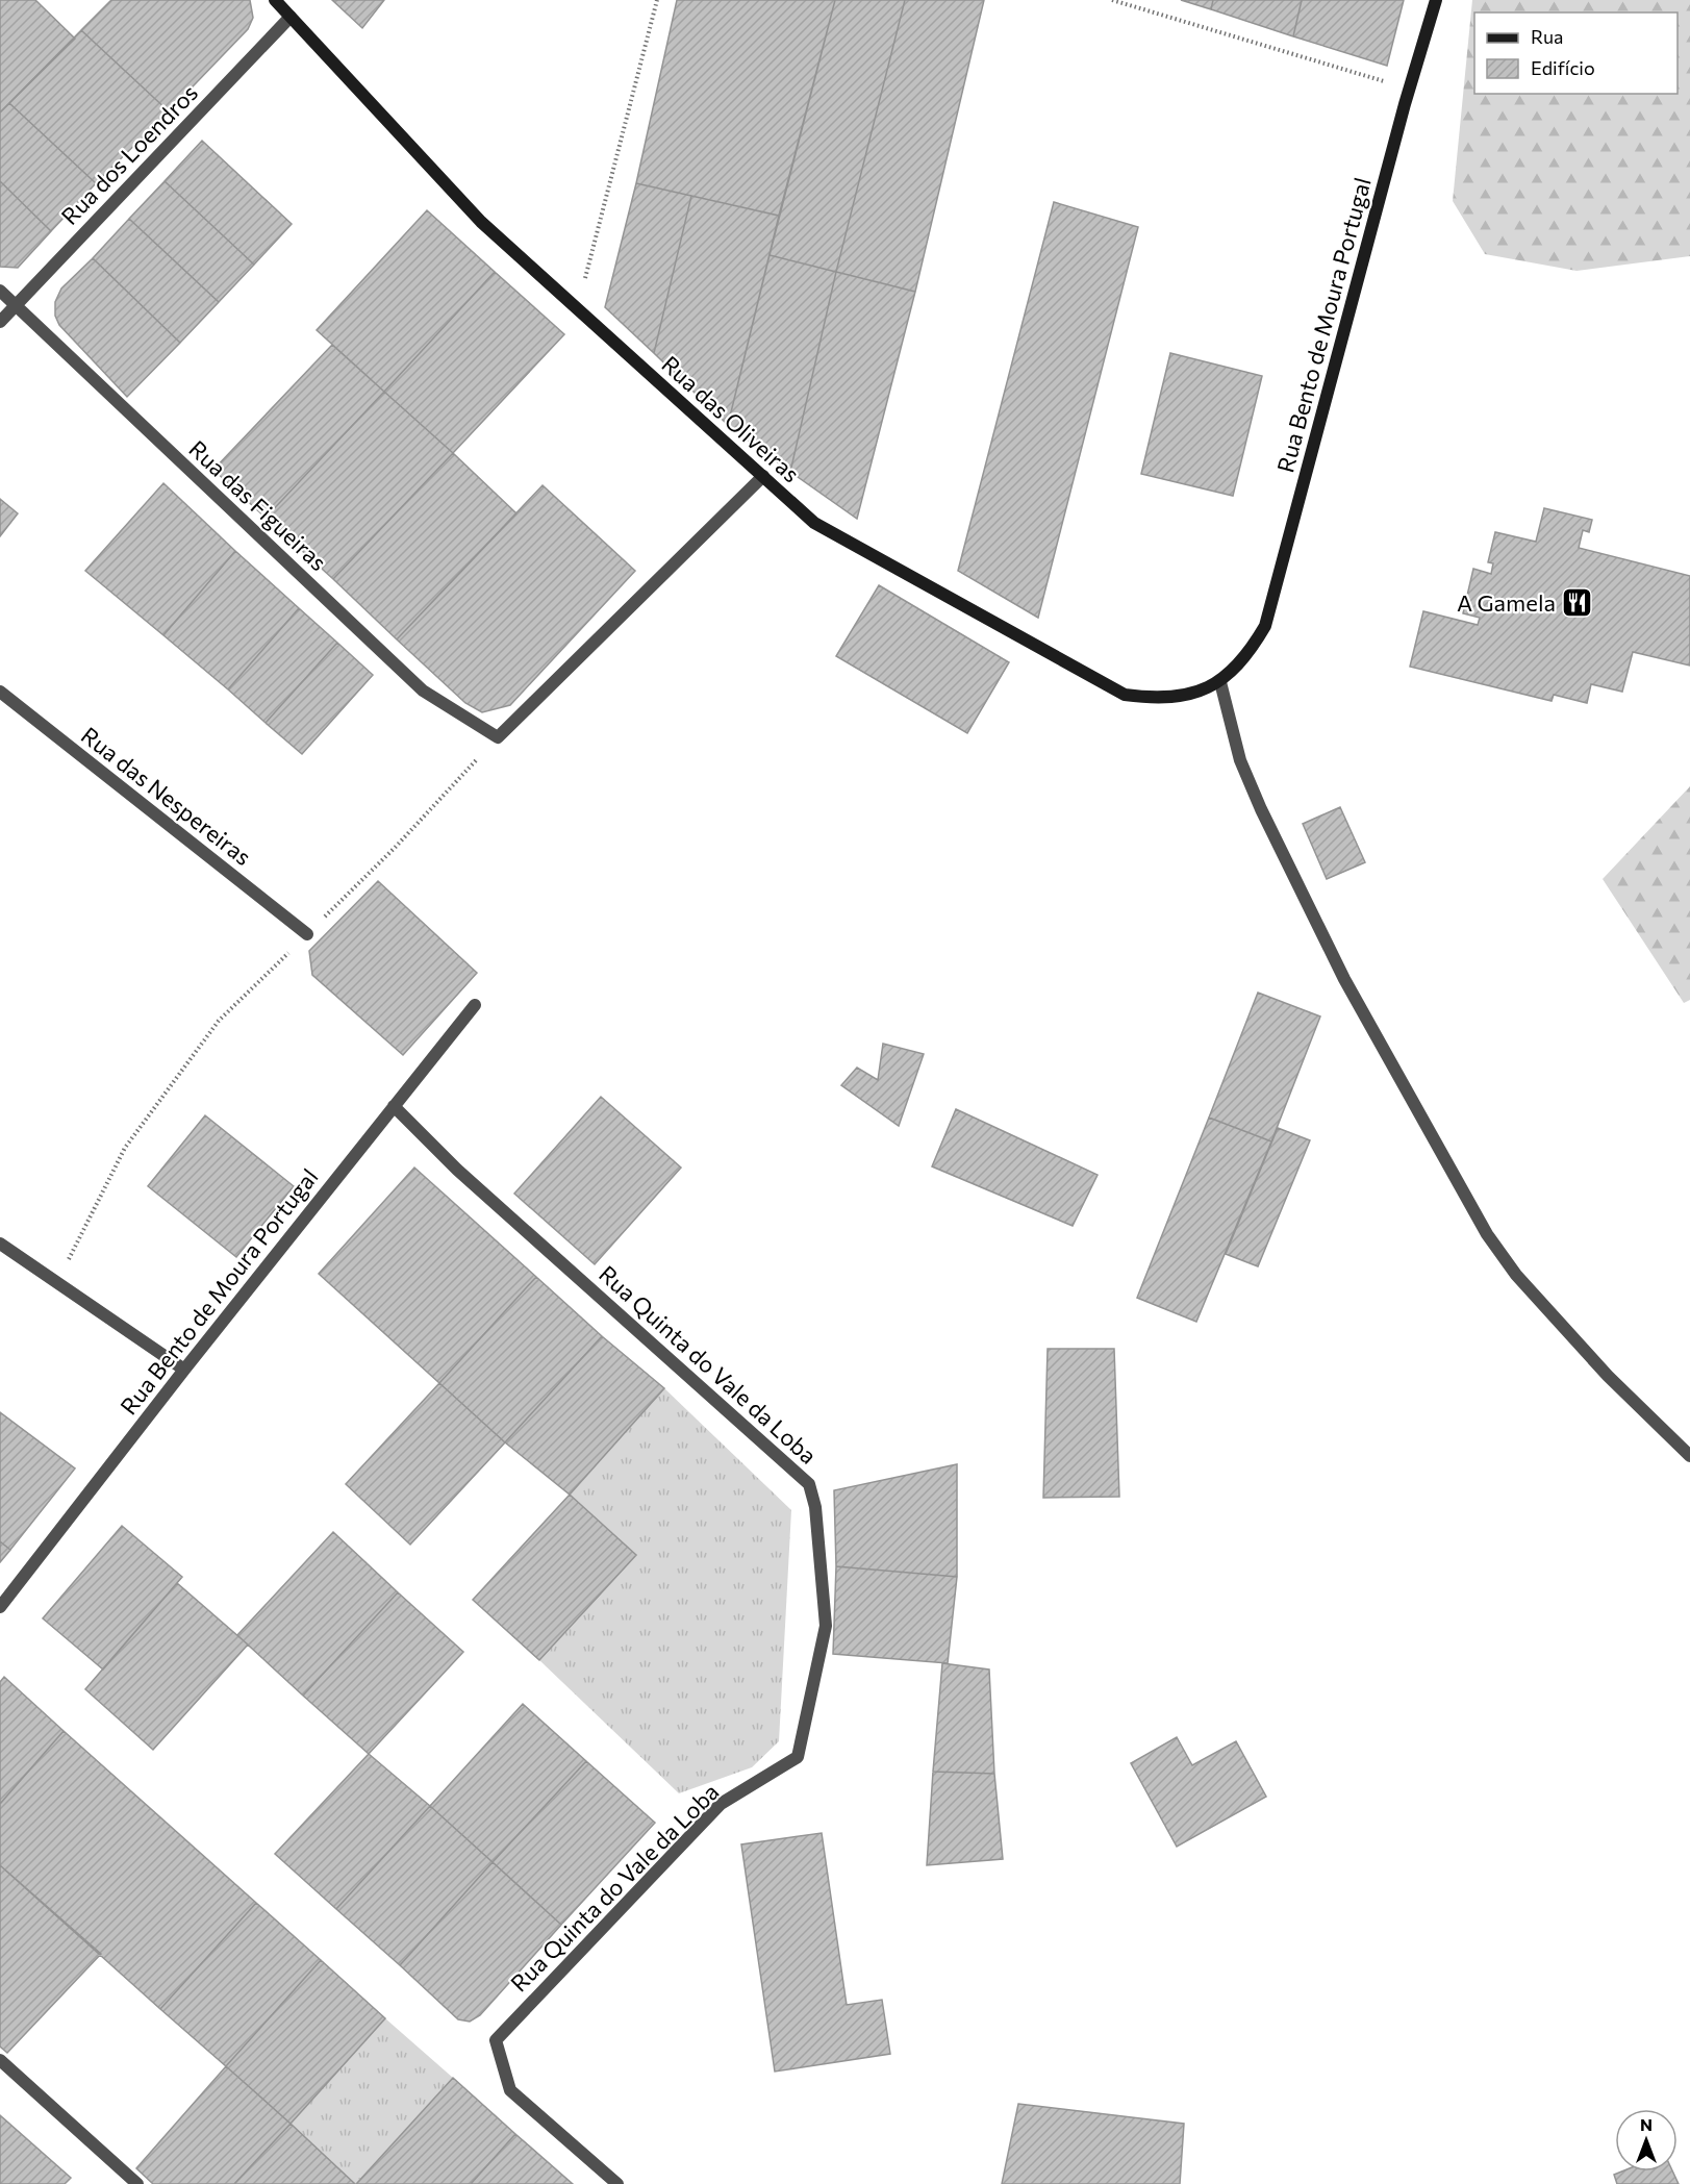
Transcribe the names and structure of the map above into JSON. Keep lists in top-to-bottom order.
{
  "streets": {
    "street": [
      "Rua dos Loendros",
      "Rua Bento de Moura Portugal",
      "Rua das Oliveiras",
      "Rua das Figueiras",
      "Rua das Nespereiras",
      "Rua Quinta do Vale da Loba"
    ]
  },
  "crossings": [
    ["Rua dos Loendros", "Rua das Oliveiras"],
    ["Rua dos Loendros", "Rua das Figueiras"],
    ["Rua Bento de Moura Portugal", "Rua das Oliveiras"],
    ["Rua Bento de Moura Portugal", "Rua Quinta do Vale da Loba"]
  ],
  "places": {
    "restaurant": ["A Gamela"]
  },
  "legend": ["Rua", "Edifício"],
  "north": "top"
}
